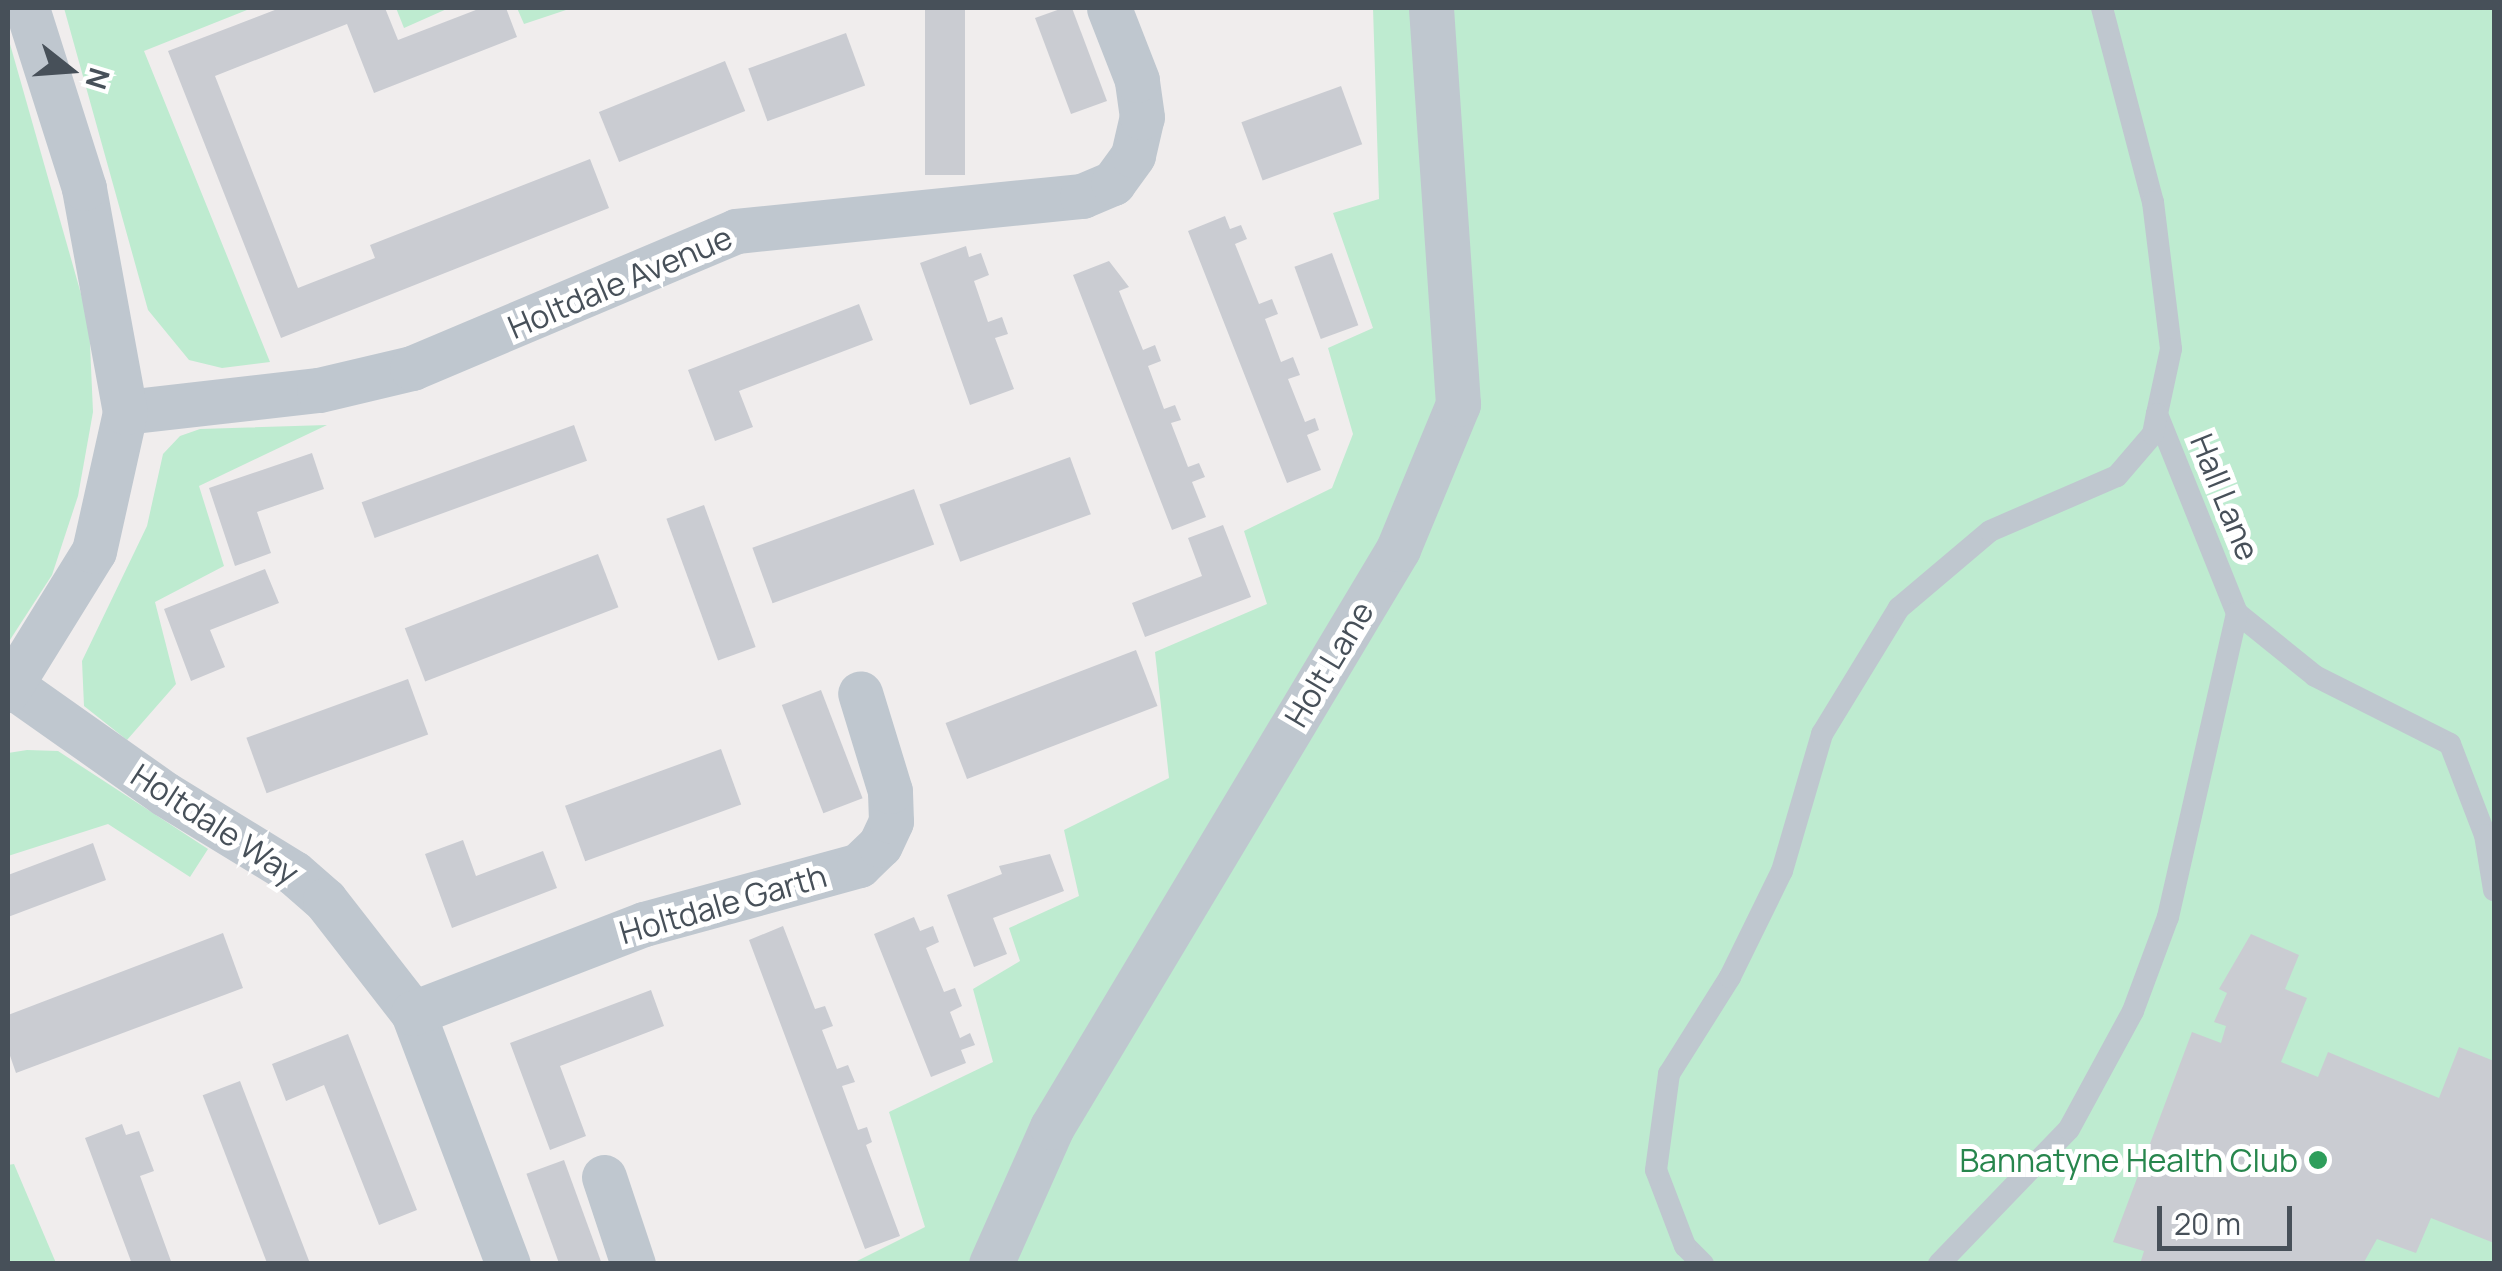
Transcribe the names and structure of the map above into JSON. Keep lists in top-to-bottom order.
{
  "streets": {
    "street": [
      "Holtdale Avenue",
      "Holt Lane",
      "Holtdale Way",
      "Holtdale Garth"
    ],
    "lane": ["Hall Lane"]
  },
  "crossings": [
    ["Holtdale Way", "Holtdale Garth"]
  ],
  "places": ["Bannatyne Health Club"],
  "scale_bar": "20 m",
  "north": "right"
}
